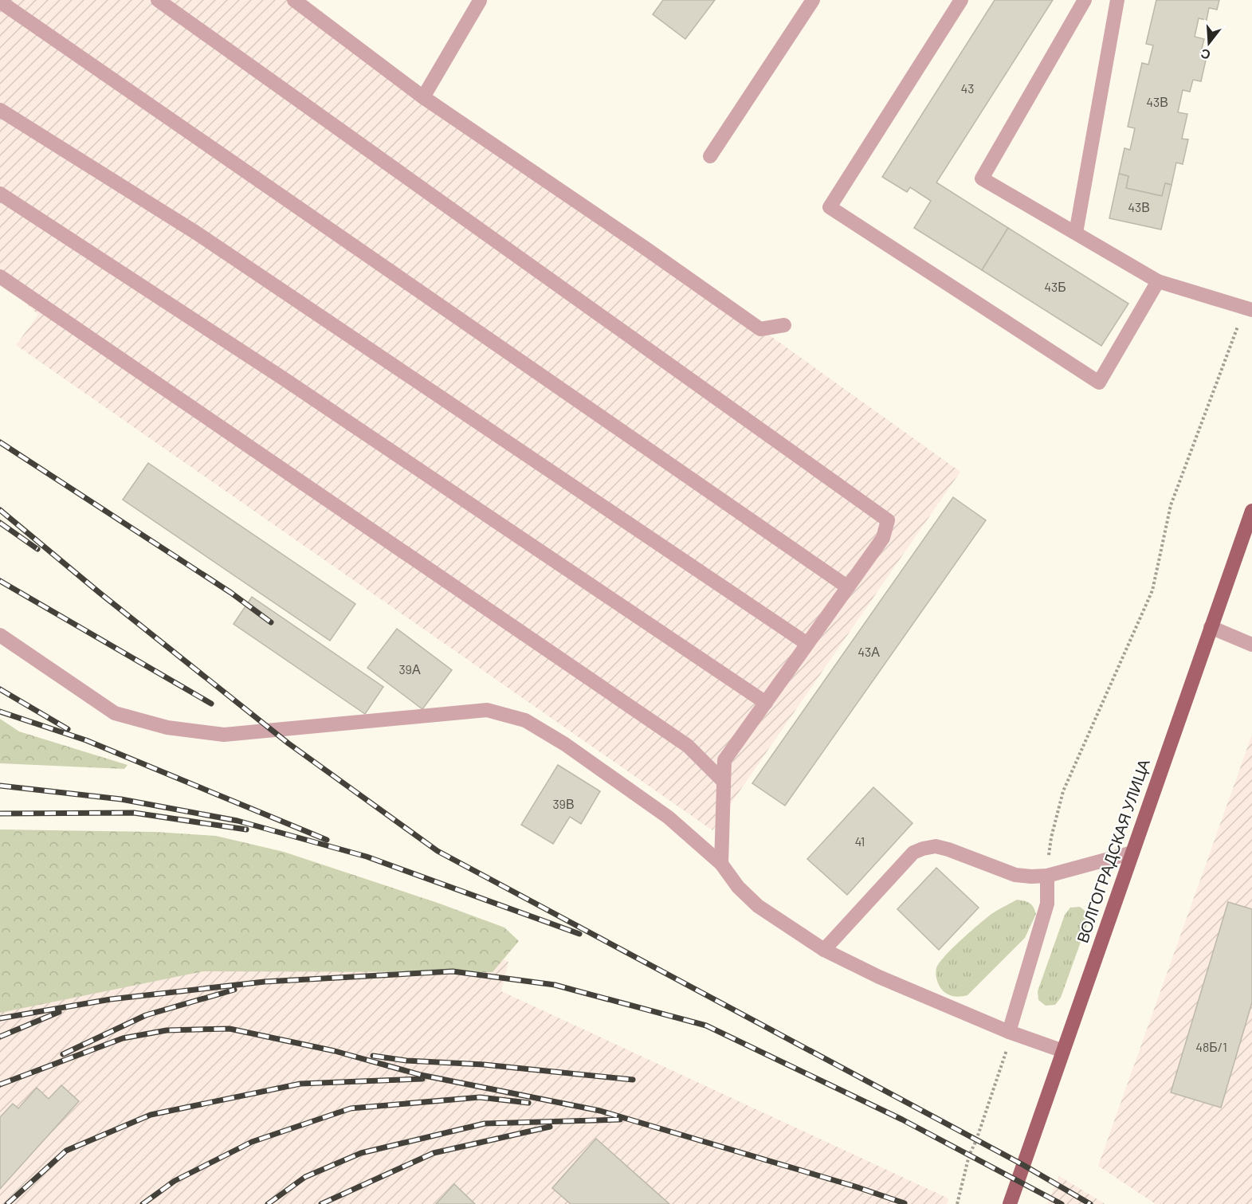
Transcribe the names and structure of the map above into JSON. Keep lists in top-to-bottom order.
{
  "streets": {
    "main road": ["ВОЛГОГРАДСКАЯ УЛИЦА"]
  },
  "house_numbers": [
    "43",
    "43В",
    "43В",
    "43Б",
    "43А",
    "39А",
    "39В",
    "41",
    "48Б/1"
  ],
  "north": "bottom"
}
